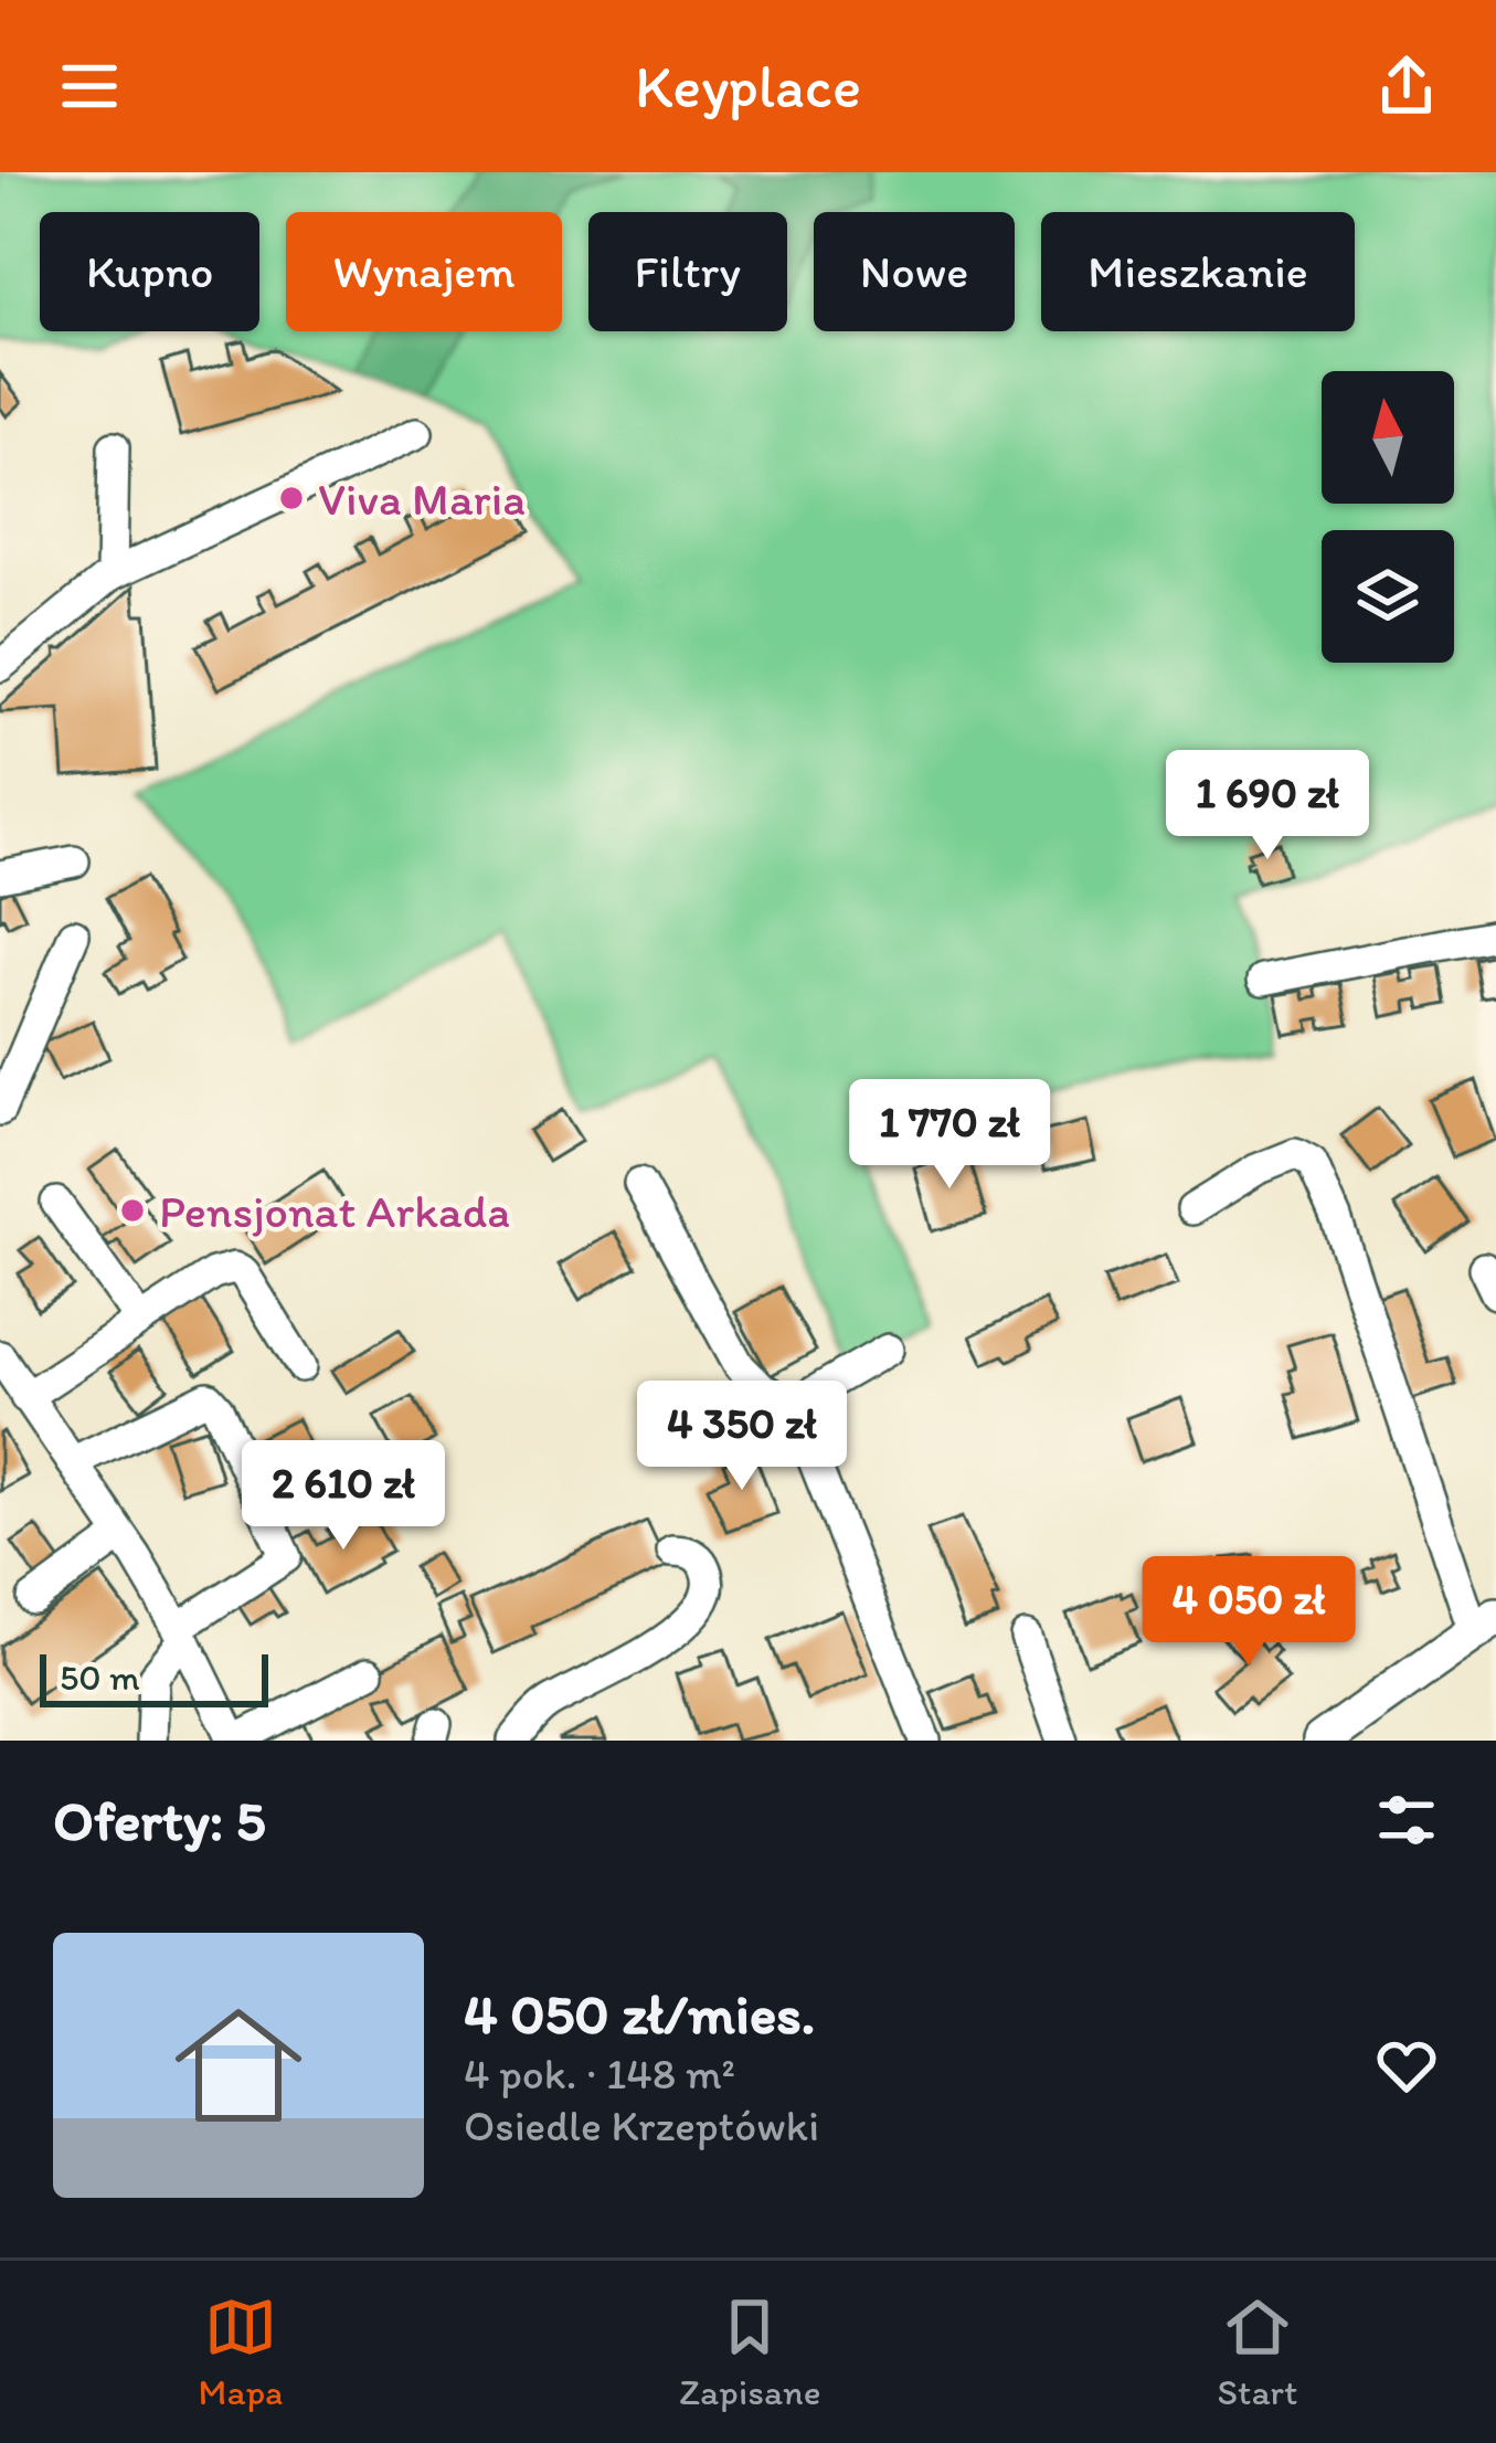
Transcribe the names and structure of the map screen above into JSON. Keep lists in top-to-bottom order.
{
  "places": ["Viva Maria", "Pensjonat Arkada"],
  "scale_bar": "50 m",
  "north": "top",
  "page": {
    "header": "Keyplace",
    "chip": [
      "Kupno",
      "Wynajem",
      "Filtry",
      "Nowe",
      "Mieszkanie"
    ],
    "price": [
      "1 690 zł",
      "1 770 zł",
      "4 350 zł",
      "2 610 zł",
      "4 050 zł"
    ],
    "scale": "50 m",
    "heading": "Oferty: 5",
    "list": [
      {
        "name": "4 050 zł/mies.",
        "note": "4 pok. · 148 m² · Osiedle Krzeptówki"
      }
    ],
    "tabs": ["Mapa", "Zapisane", "Start"]
  }
}
